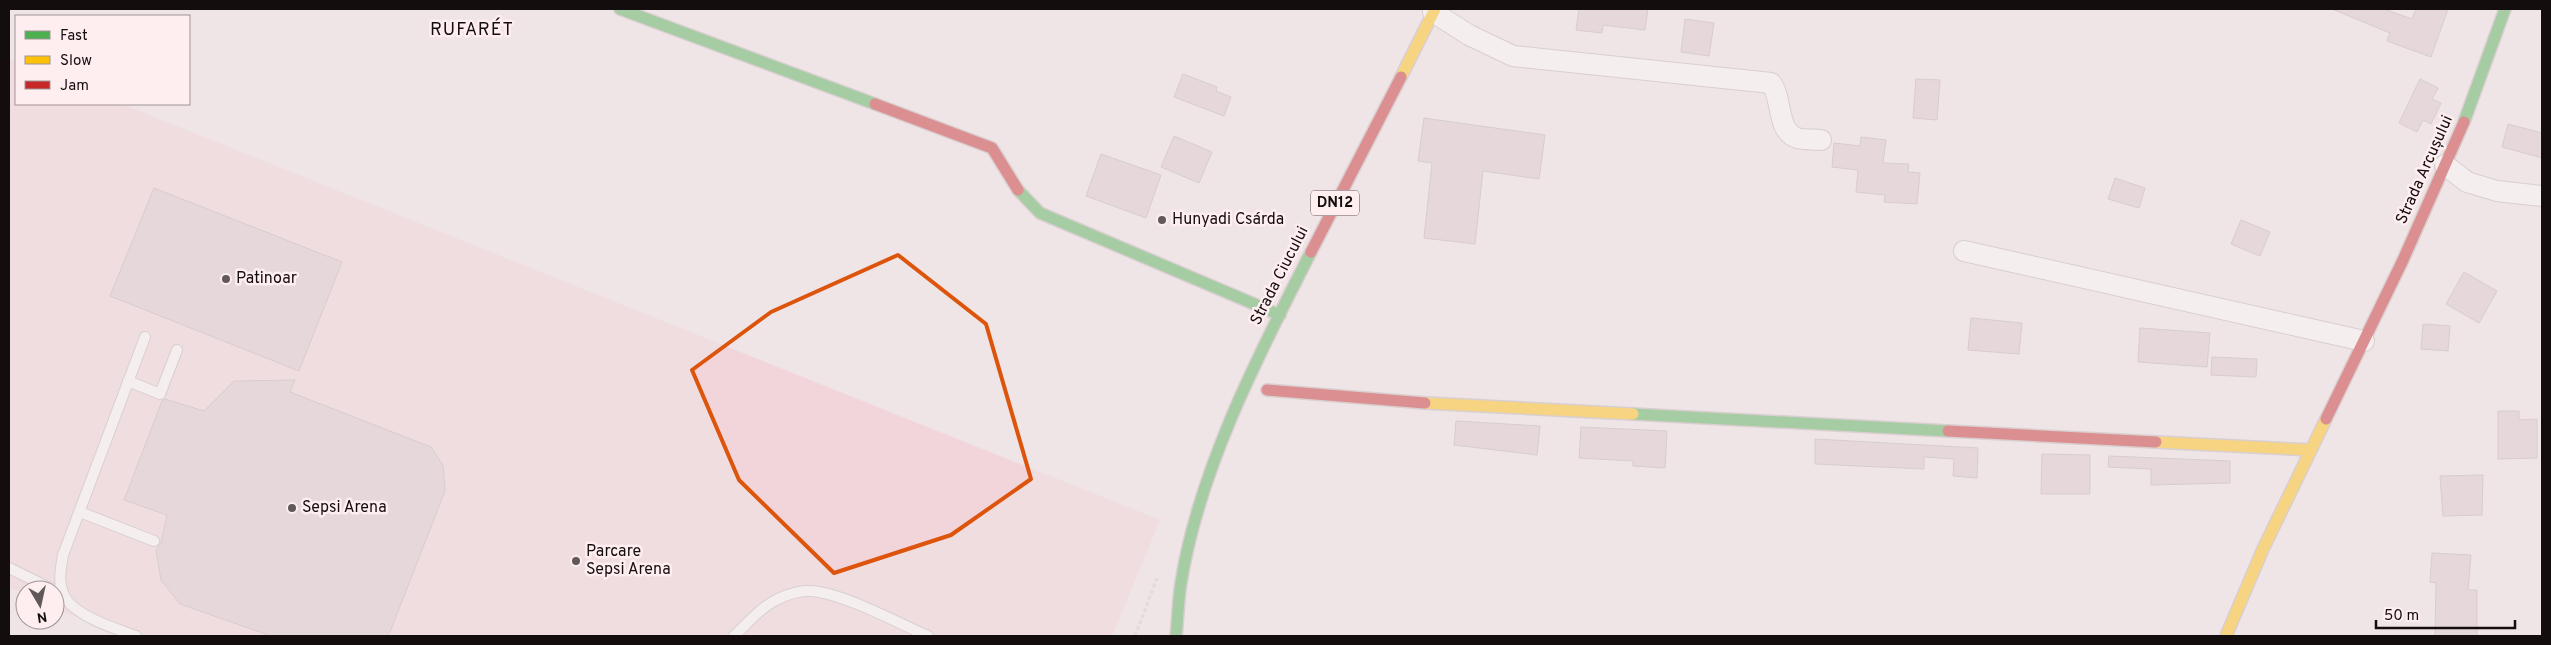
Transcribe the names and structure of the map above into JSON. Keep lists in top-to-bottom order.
{
  "streets": {
    "street": ["Strada Arcușului", "DN12", "Strada Ciucului"]
  },
  "crossings": [
    ["DN12", "Strada Ciucului"]
  ],
  "districts": ["RUFARÉT"],
  "places": [
    "Hunyadi Csárda",
    "Patinoar",
    "Sepsi Arena",
    "Parcare Sepsi Arena"
  ],
  "legend": ["Fast", "Slow", "Jam"],
  "scale_bar": "50 m",
  "north": "bottom"
}
